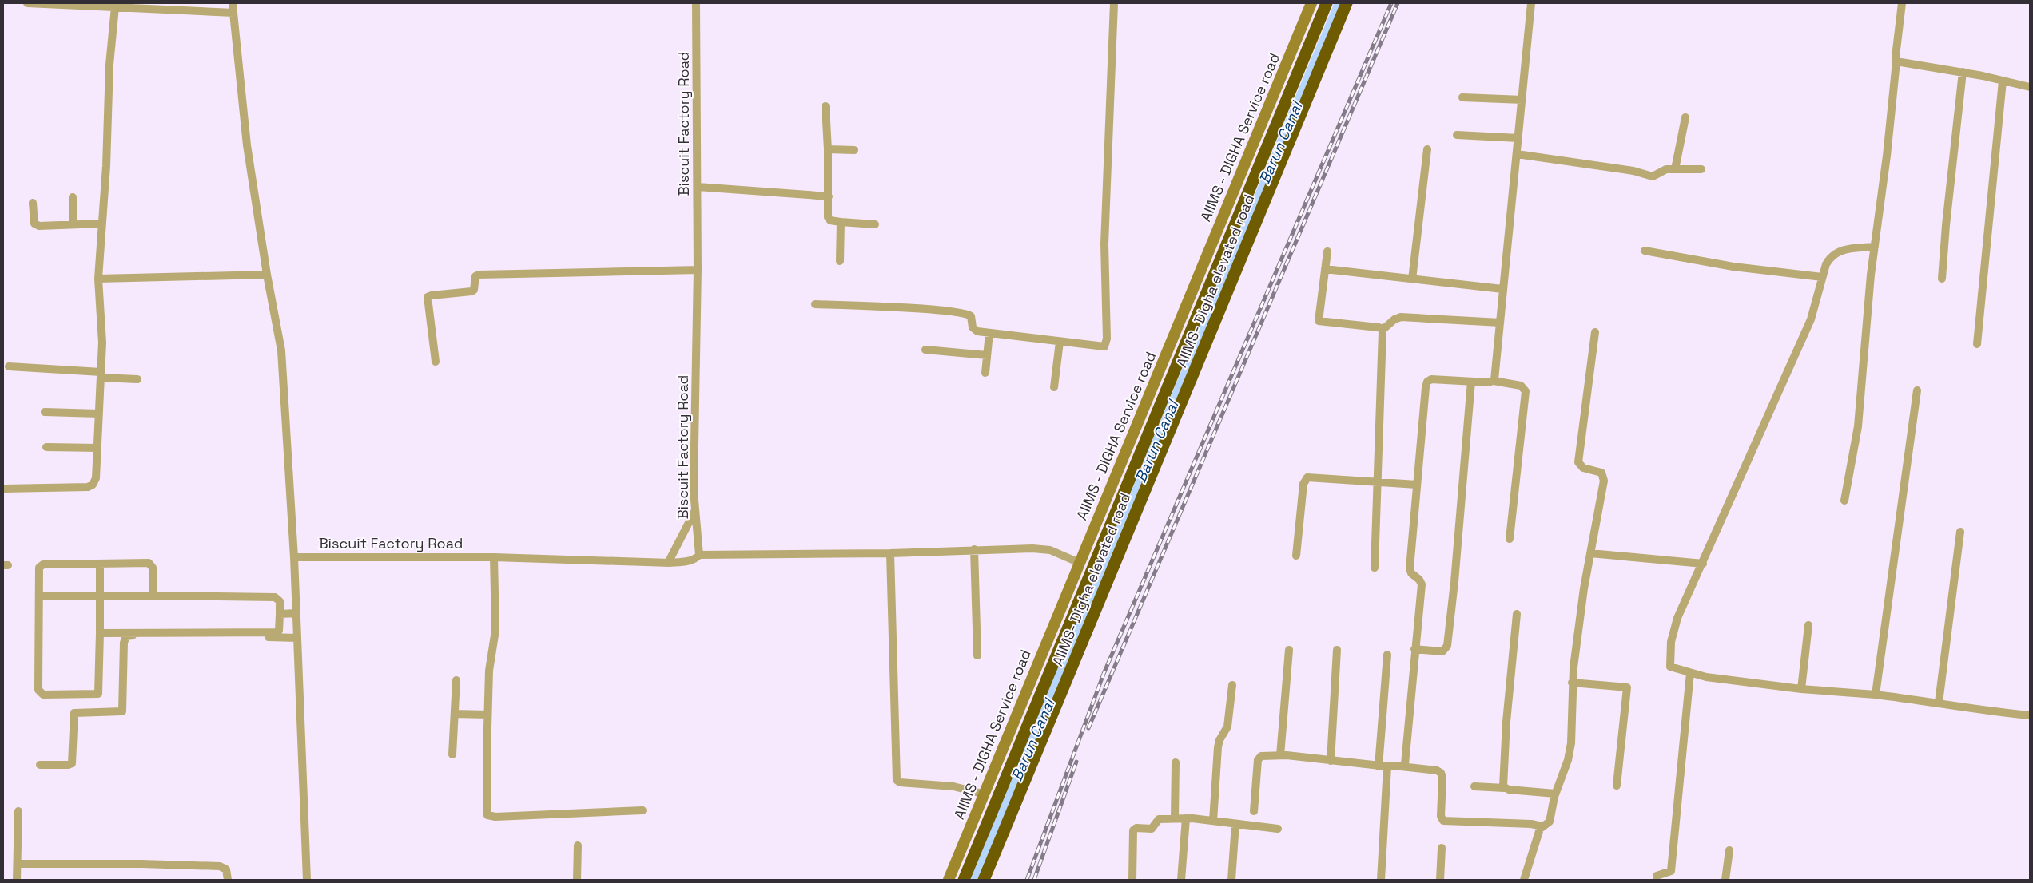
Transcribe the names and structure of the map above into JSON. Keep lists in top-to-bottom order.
{
  "streets": {
    "highway": ["AIIMS- Digha elevated road"],
    "main road": ["AIIMS - DIGHA Service road"],
    "street": ["Biscuit Factory Road"]
  },
  "water": ["Barun Canal"]
}
